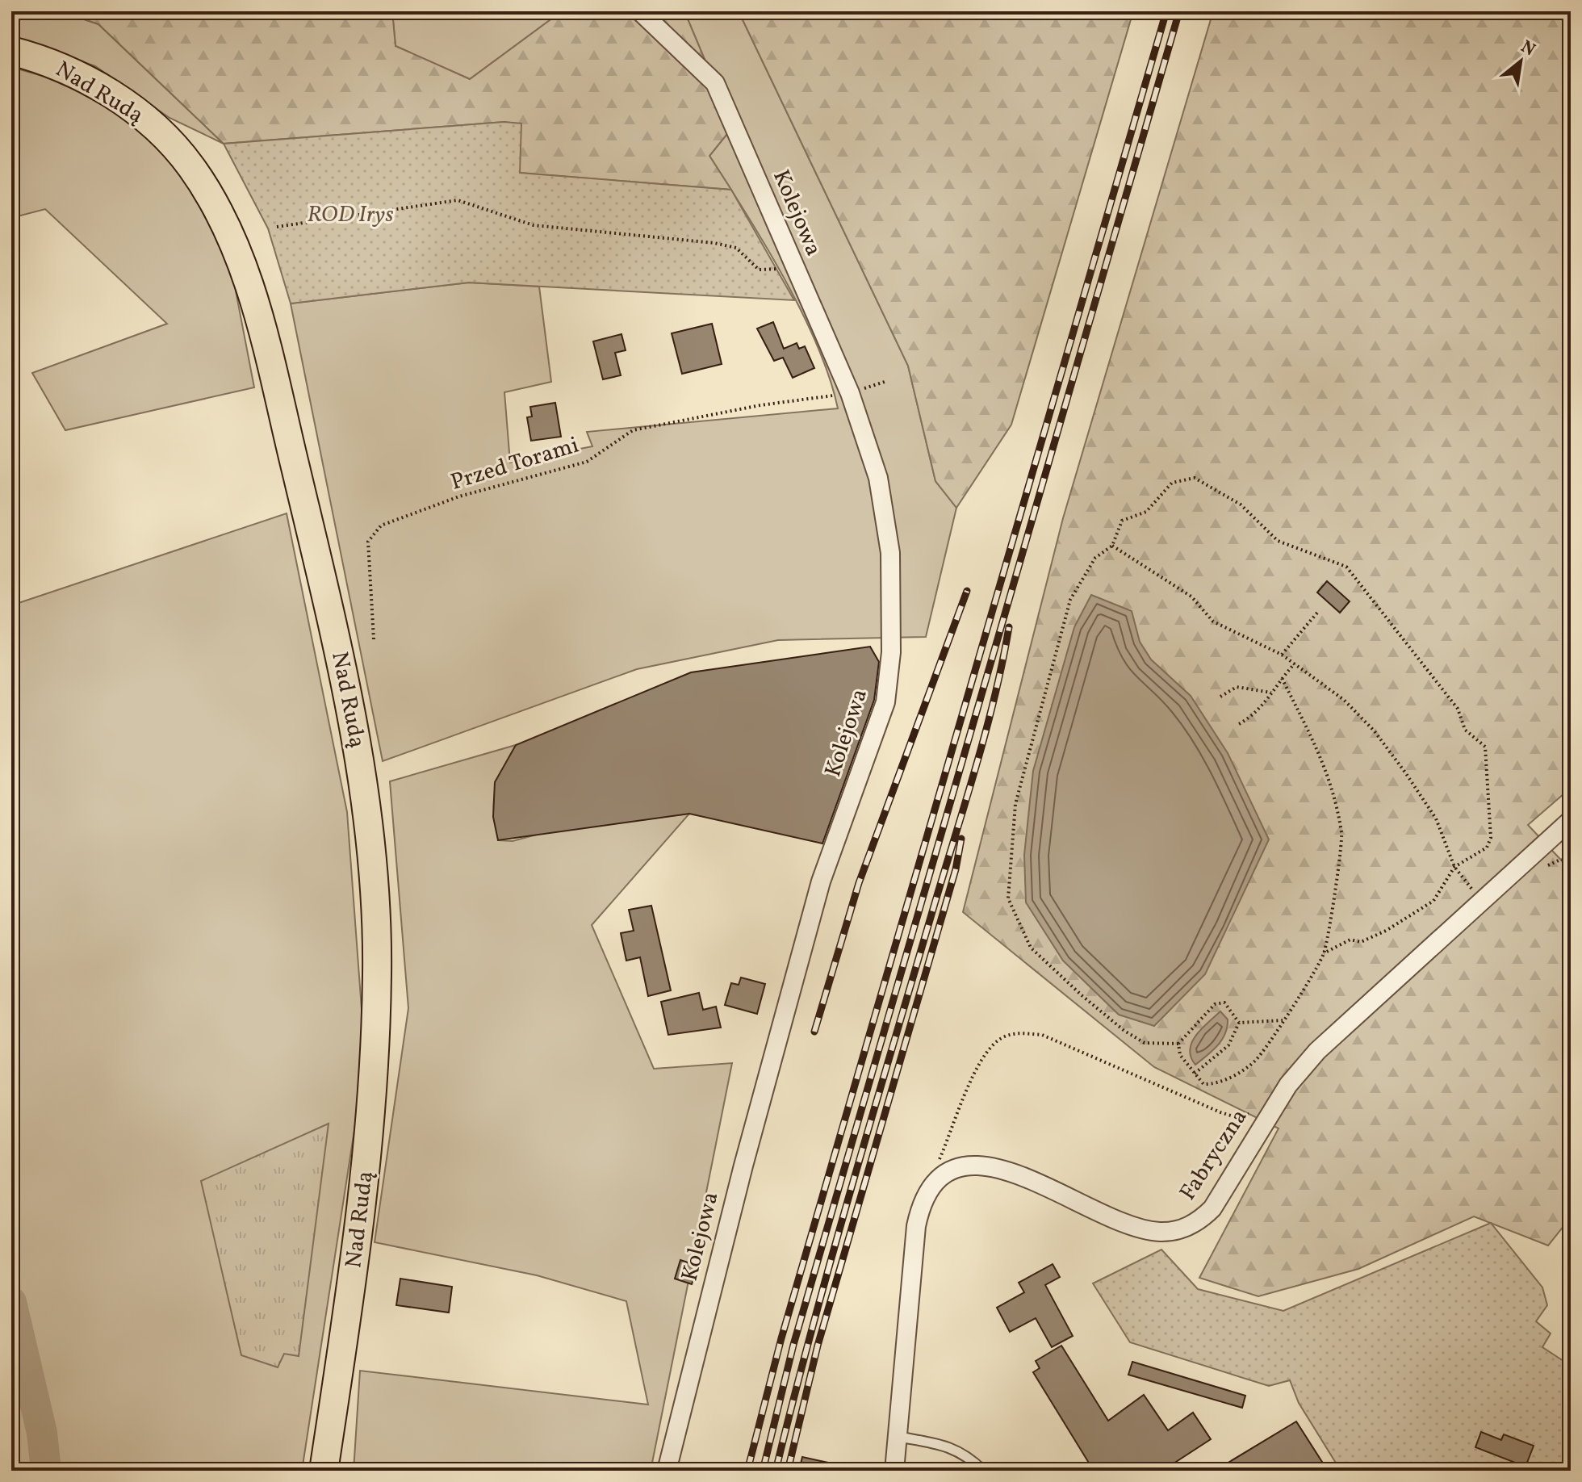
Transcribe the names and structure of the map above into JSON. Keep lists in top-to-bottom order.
{
  "streets": {
    "main road": ["Nad Rudą"],
    "street": ["Kolejowa", "Fabryczna"],
    "path": ["Przed Torami"]
  },
  "crossings": [
    ["Kolejowa", "Przed Torami"]
  ],
  "parks": ["ROD Irys"],
  "north": "top right"
}
